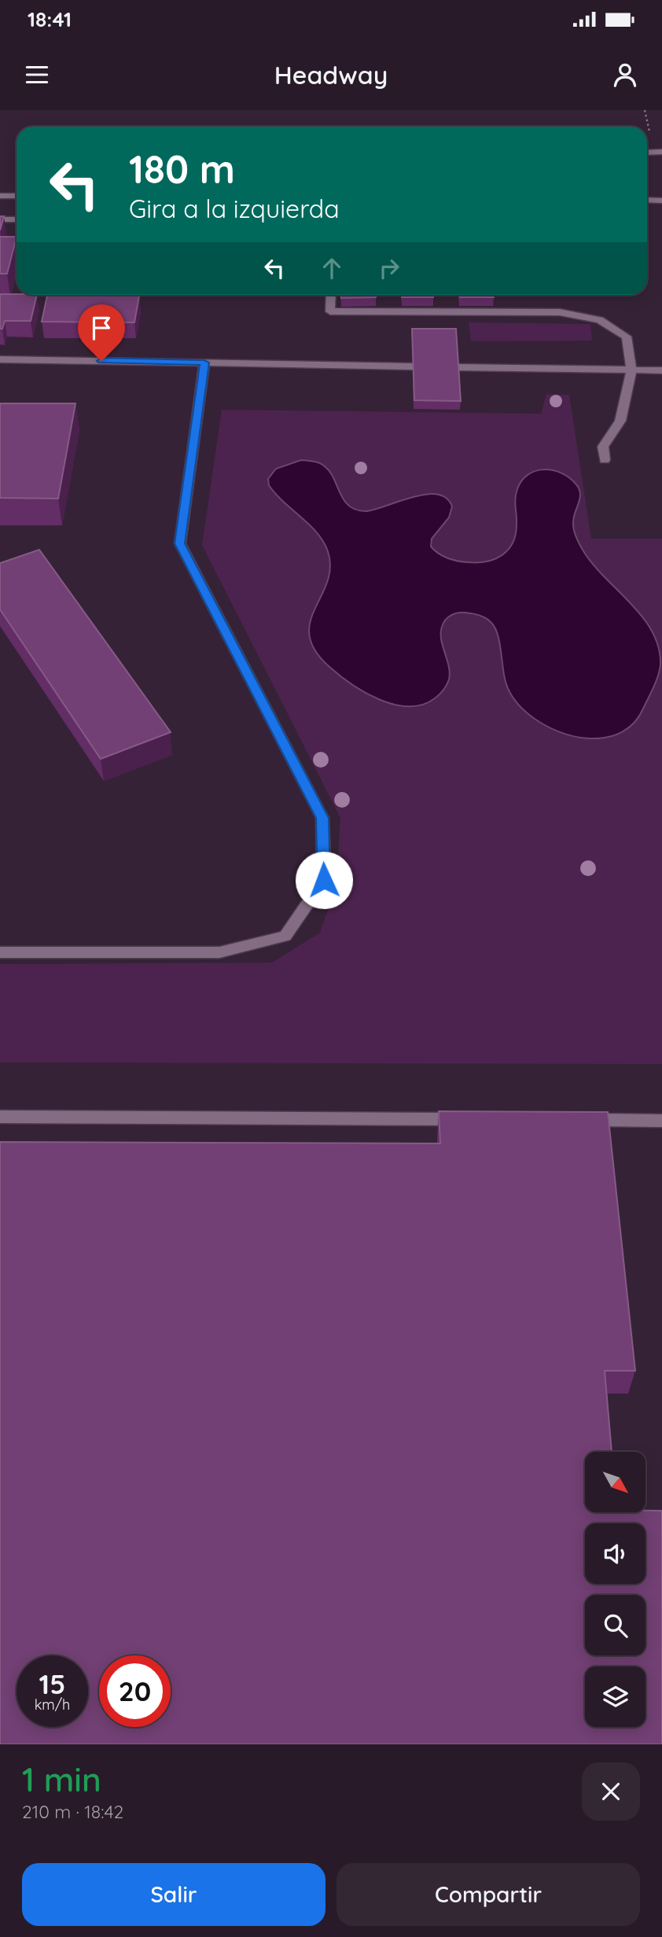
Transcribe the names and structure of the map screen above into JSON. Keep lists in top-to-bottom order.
{
  "north": "bottom right",
  "page": {
    "status": "18:41",
    "header": "Headway",
    "turn": ["180 m", "Gira a la izquierda"],
    "speed": "15 km/h",
    "limit": "20",
    "heading": ["1 min", "210 m · 18:42"],
    "buttons": ["Salir", "Compartir"]
  }
}
